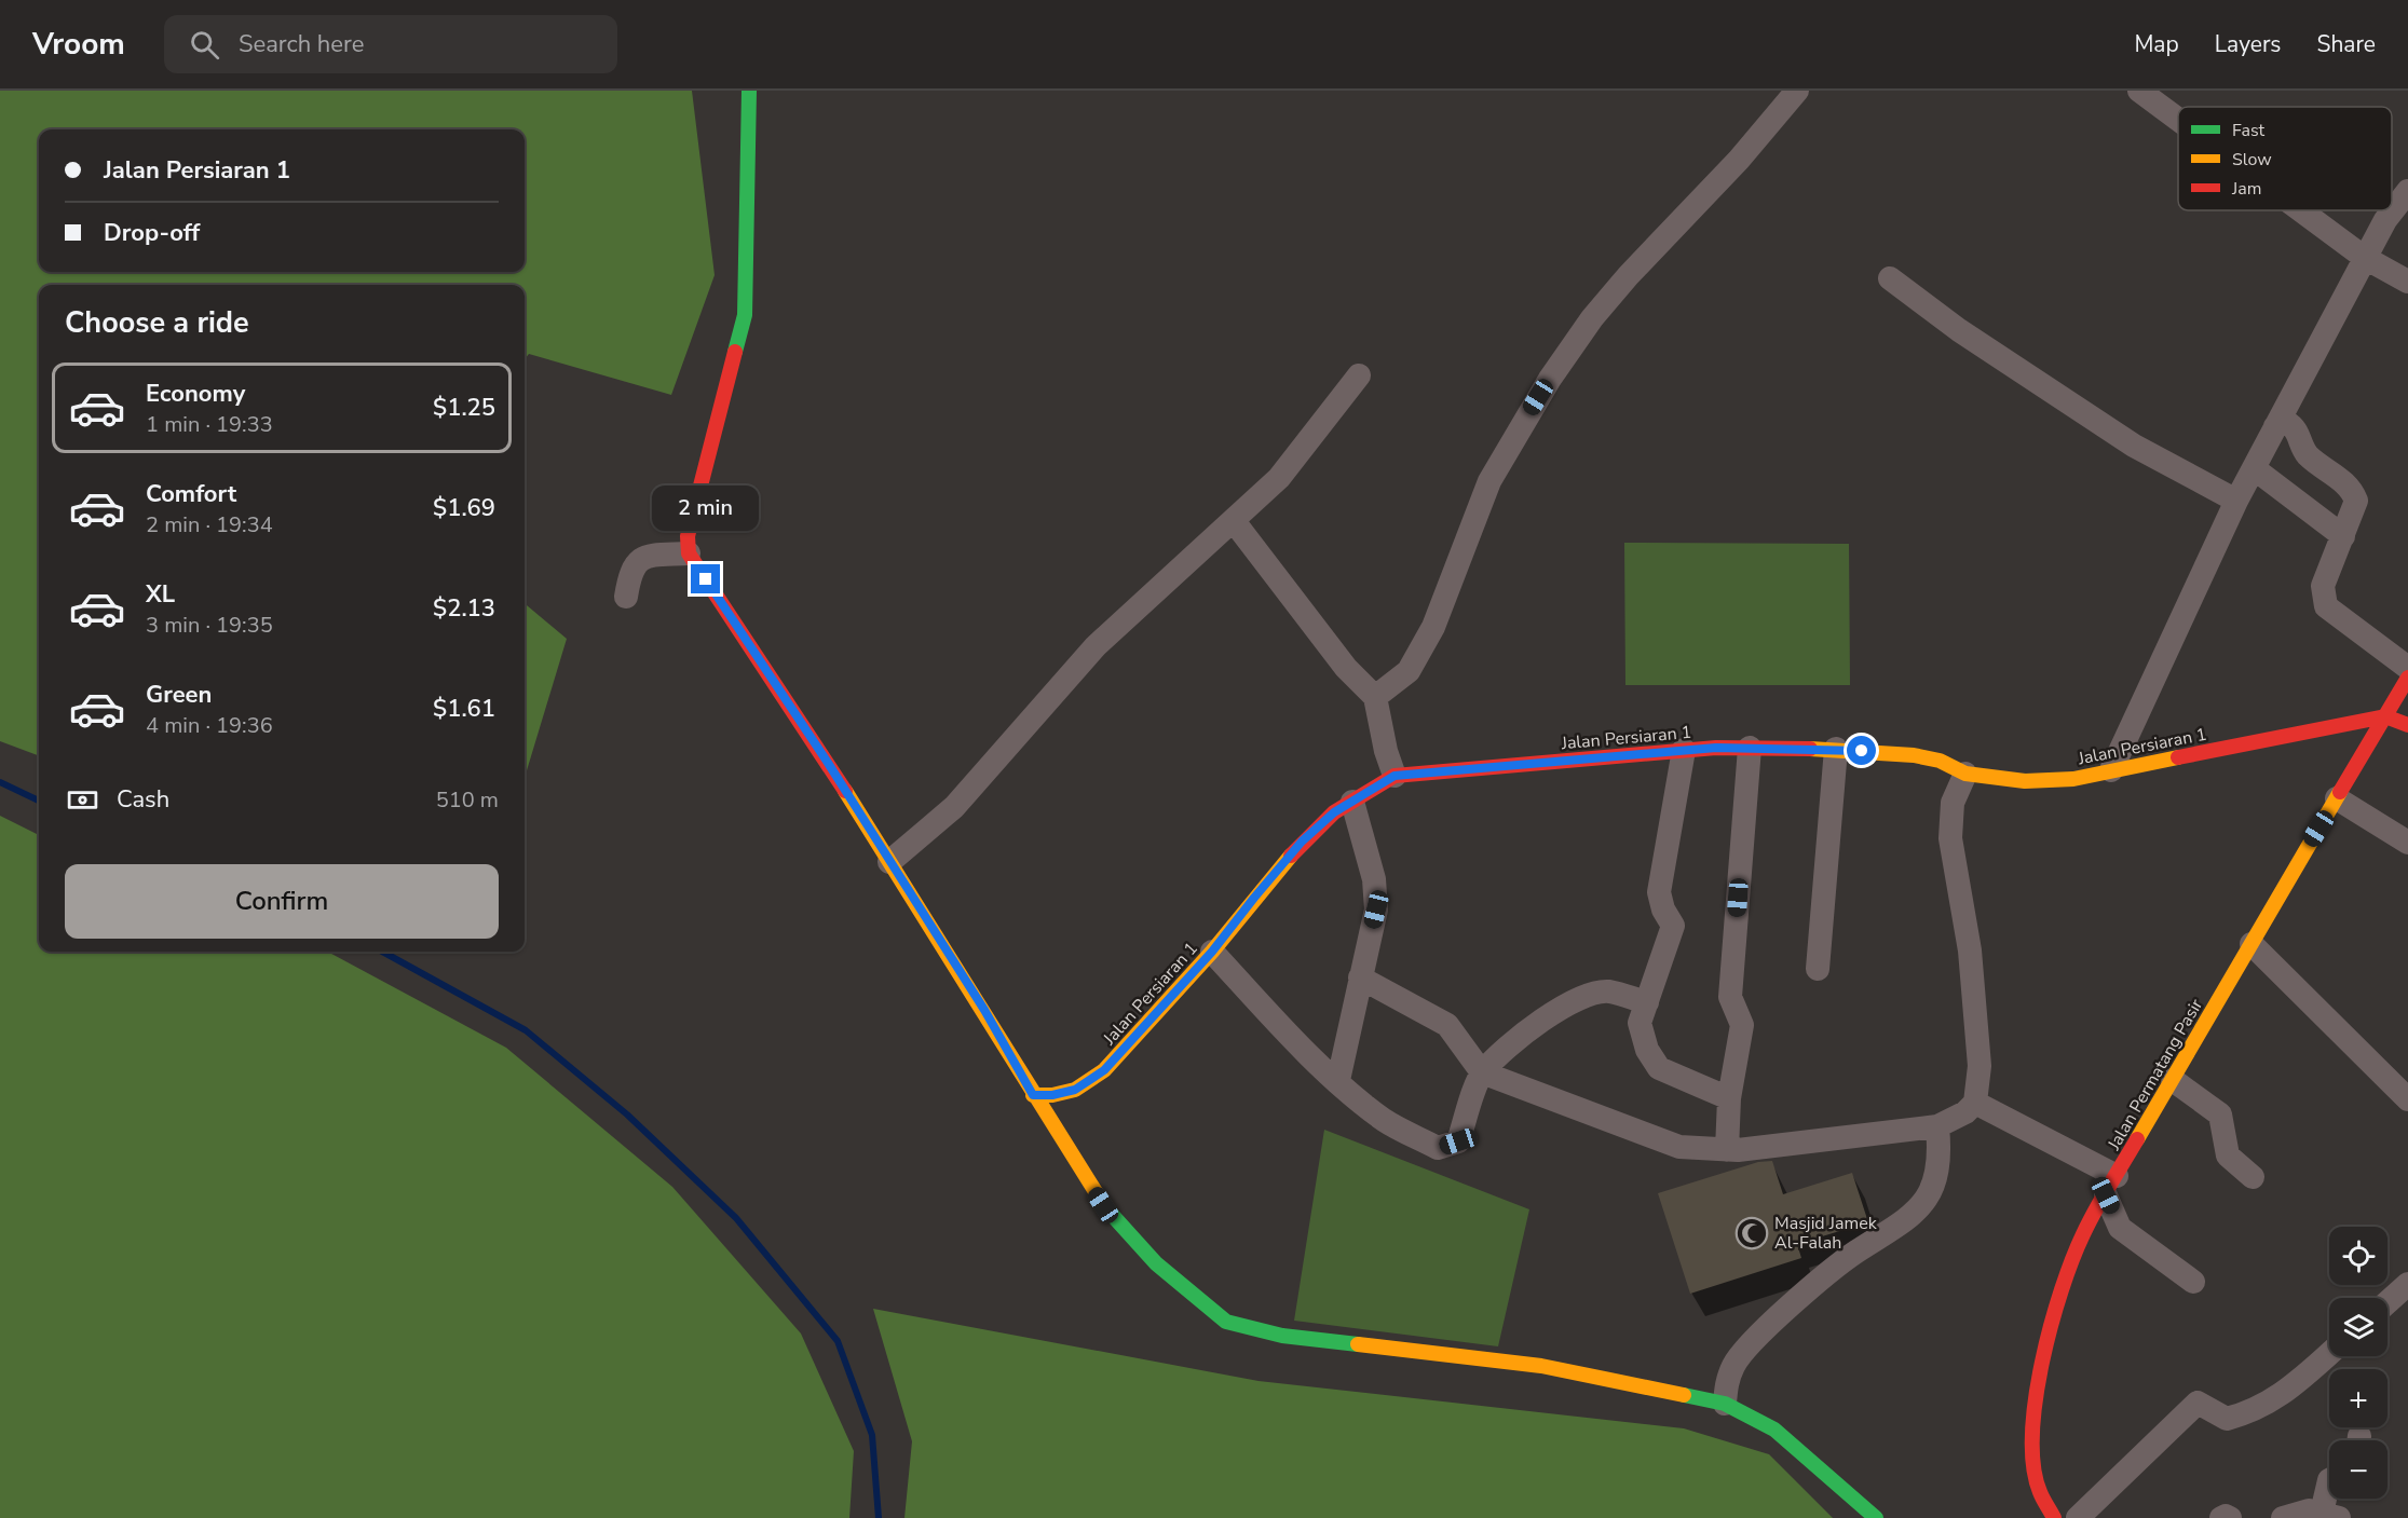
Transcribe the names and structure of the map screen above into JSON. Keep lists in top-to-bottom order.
{
  "streets": {
    "street": ["Jalan Persiaran 1", "Jalan Permatang Pasir"]
  },
  "crossings": [
    ["Jalan Persiaran 1", "Jalan Permatang Pasir"]
  ],
  "places": {
    "mosque": ["Masjid Jamek Al-Falah"]
  },
  "legend": ["Fast", "Slow", "Jam"],
  "page": {
    "header": "Vroom",
    "search": "Search here",
    "nav": ["Map", "Layers", "Share"],
    "banner": ["Jalan Persiaran 1", "Drop-off"],
    "heading": "Choose a ride",
    "list": [
      {
        "name": "Economy",
        "note": "1 min · 19:33",
        "value": "$1.25"
      },
      {
        "name": "Comfort",
        "note": "2 min · 19:34",
        "value": "$1.69"
      },
      {
        "name": "XL",
        "note": "3 min · 19:35",
        "value": "$2.13"
      },
      {
        "name": "Green",
        "note": "4 min · 19:36",
        "value": "$1.61"
      }
    ],
    "bubble": "2 min",
    "pay": ["Cash", "510 m"],
    "buttons": "Confirm",
    "map_buttons": ["+", "−"]
  }
}
